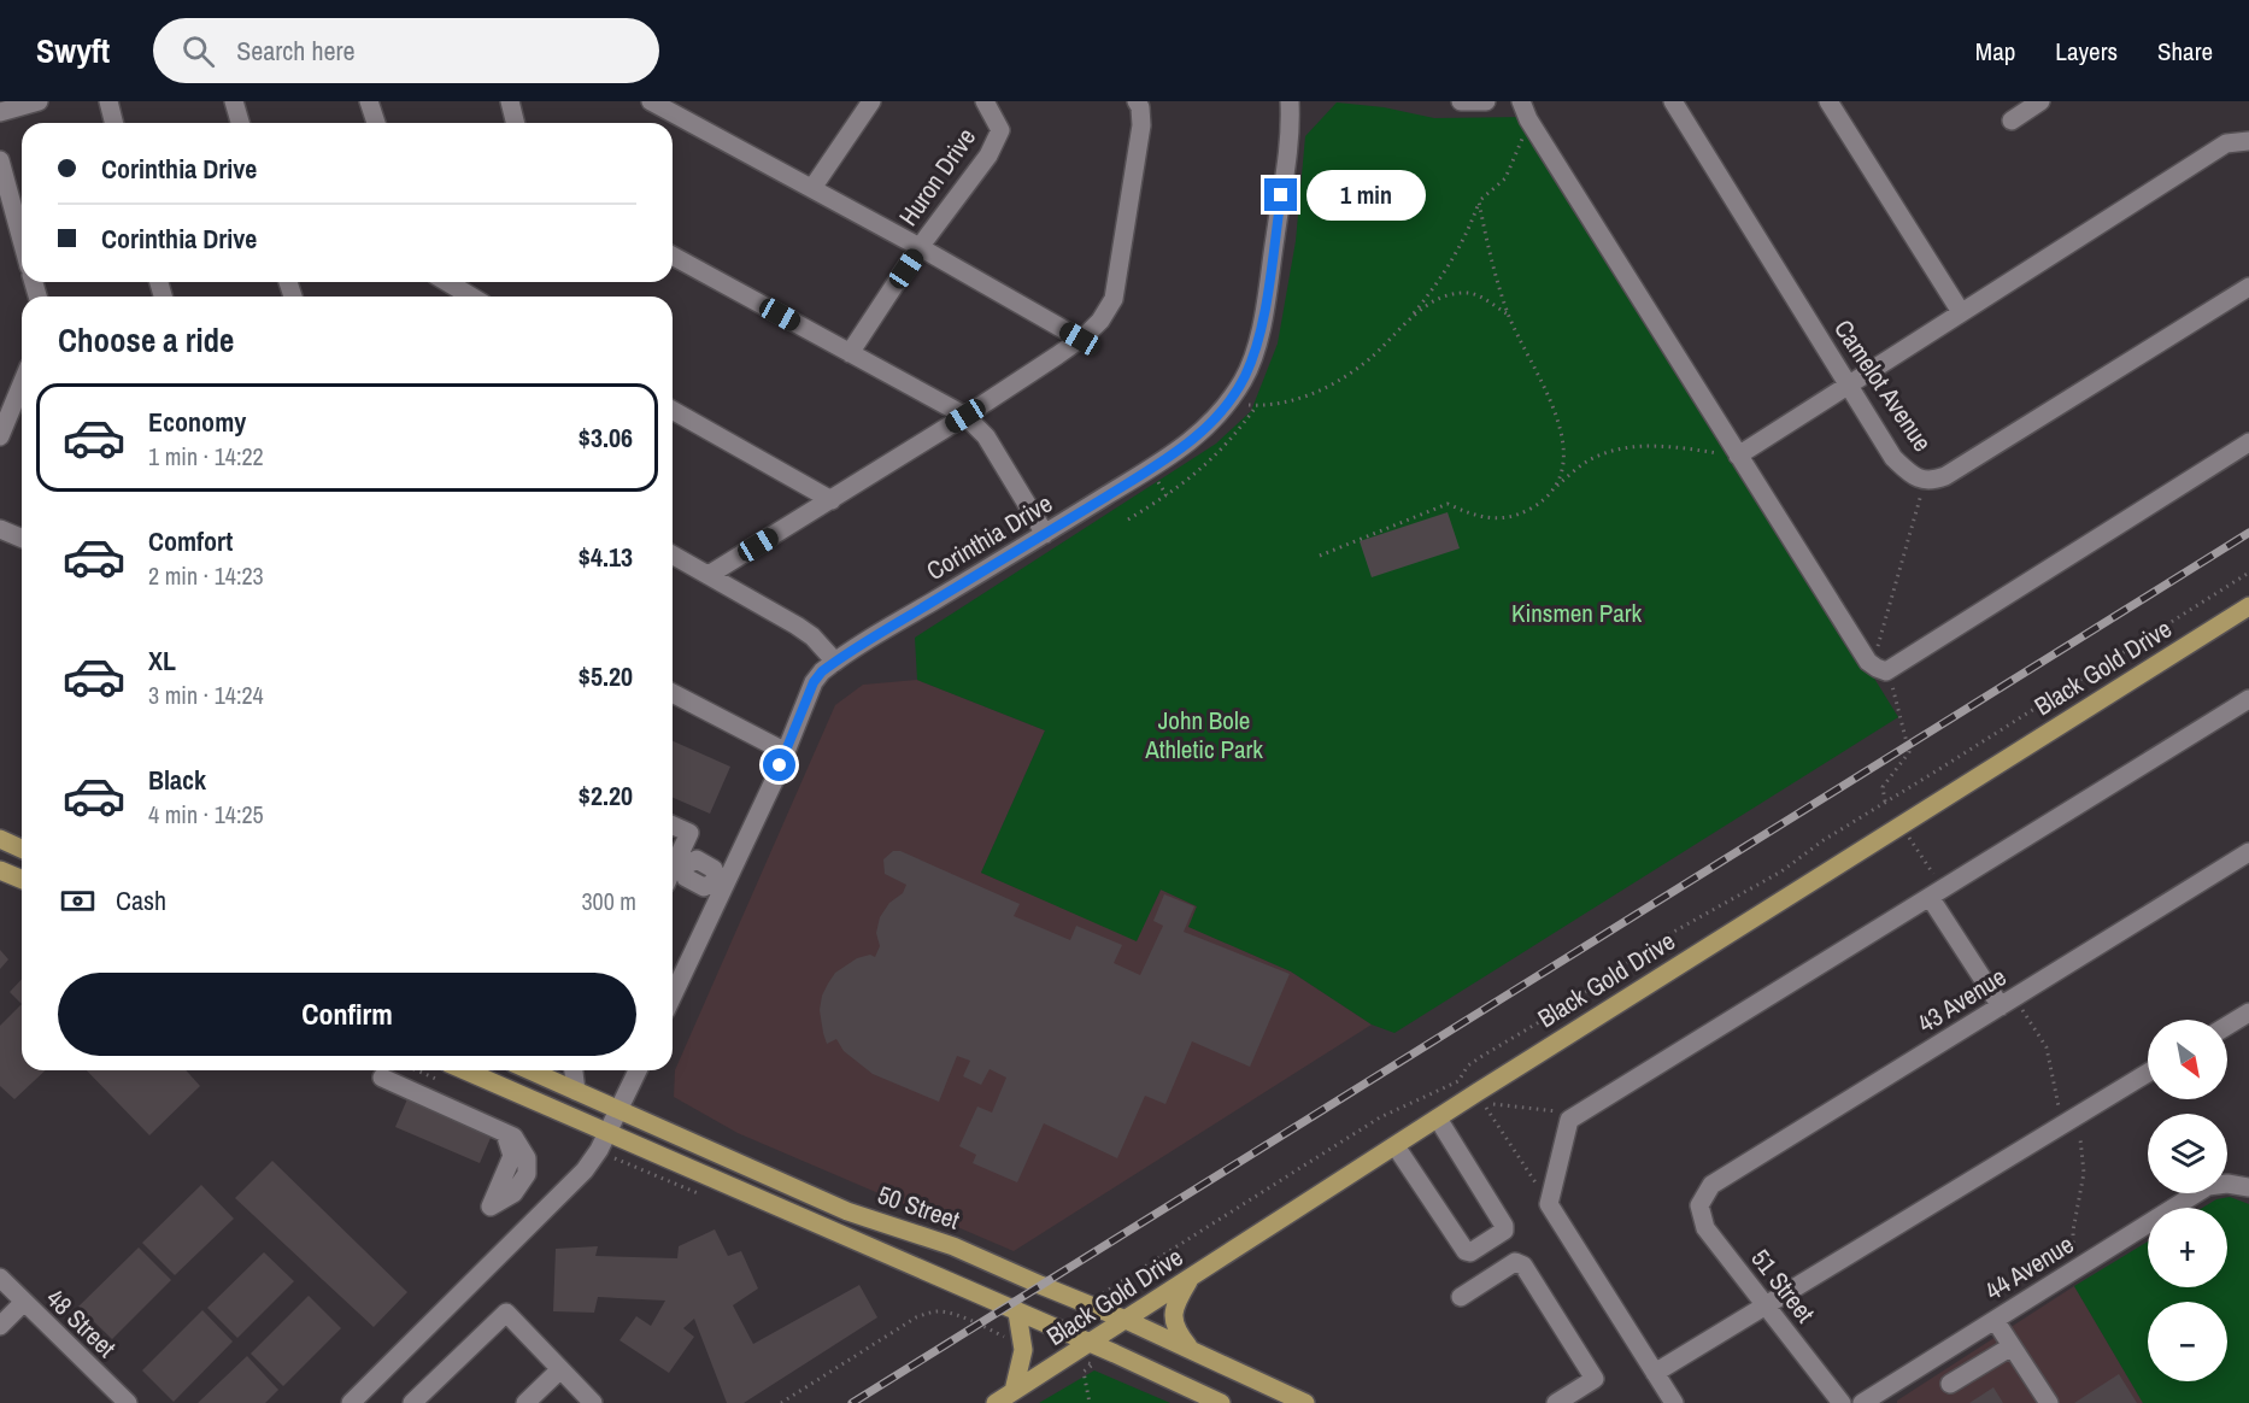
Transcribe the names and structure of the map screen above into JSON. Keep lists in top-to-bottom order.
{
  "streets": {
    "main road": ["Black Gold Drive", "50 Street"],
    "street": [
      "Huron Drive",
      "Camelot Avenue",
      "Corinthia Drive",
      "43 Avenue",
      "44 Avenue",
      "51 Street",
      "48 Street"
    ]
  },
  "crossings": [
    ["Black Gold Drive", "50 Street"],
    ["43 Avenue", "51 Street"]
  ],
  "parks": ["Kinsmen Park", "John Bole Athletic Park"],
  "north": "bottom right",
  "page": {
    "header": "Swyft",
    "search": "Search here",
    "nav": ["Map", "Layers", "Share"],
    "banner": ["Corinthia Drive", "Corinthia Drive"],
    "bubble": "1 min",
    "heading": "Choose a ride",
    "list": [
      {
        "name": "Economy",
        "note": "1 min · 14:22",
        "value": "$3.06"
      },
      {
        "name": "Comfort",
        "note": "2 min · 14:23",
        "value": "$4.13"
      },
      {
        "name": "XL",
        "note": "3 min · 14:24",
        "value": "$5.20"
      },
      {
        "name": "Black",
        "note": "4 min · 14:25",
        "value": "$2.20"
      }
    ],
    "pay": ["Cash", "300 m"],
    "buttons": "Confirm",
    "map_buttons": ["+", "−"]
  }
}
